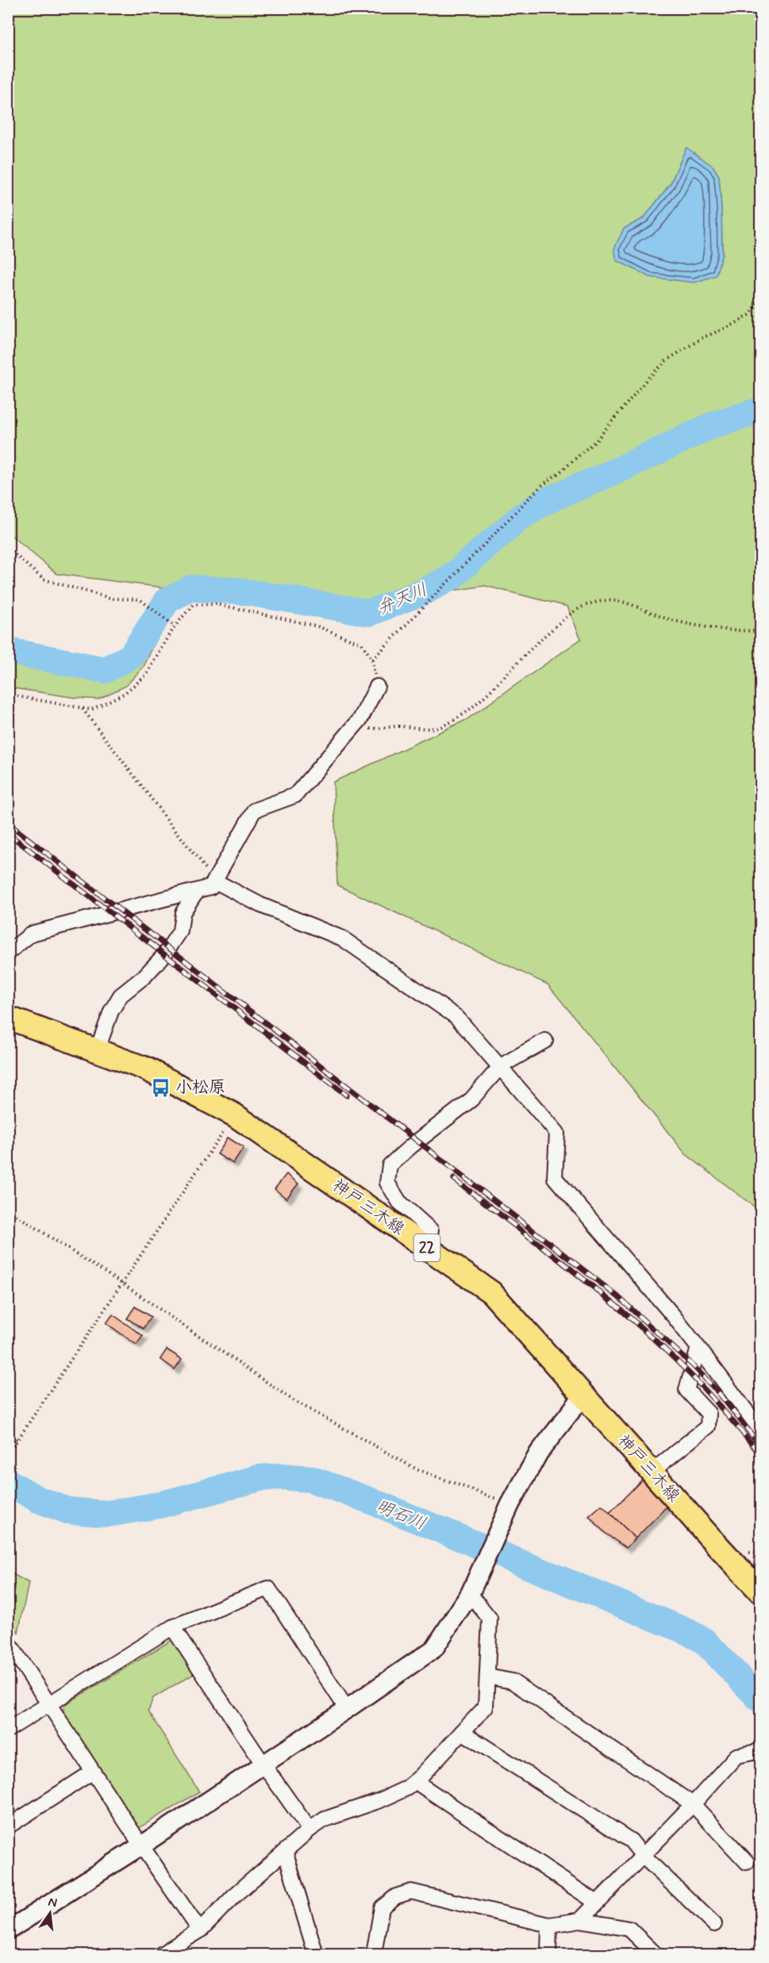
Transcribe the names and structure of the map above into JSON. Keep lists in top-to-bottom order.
{
  "streets": {
    "main road": ["神戸三木線", "22"]
  },
  "water": ["弁天川", "明石川"],
  "places": {
    "bus stop": ["小松原"]
  },
  "north": "top"
}
